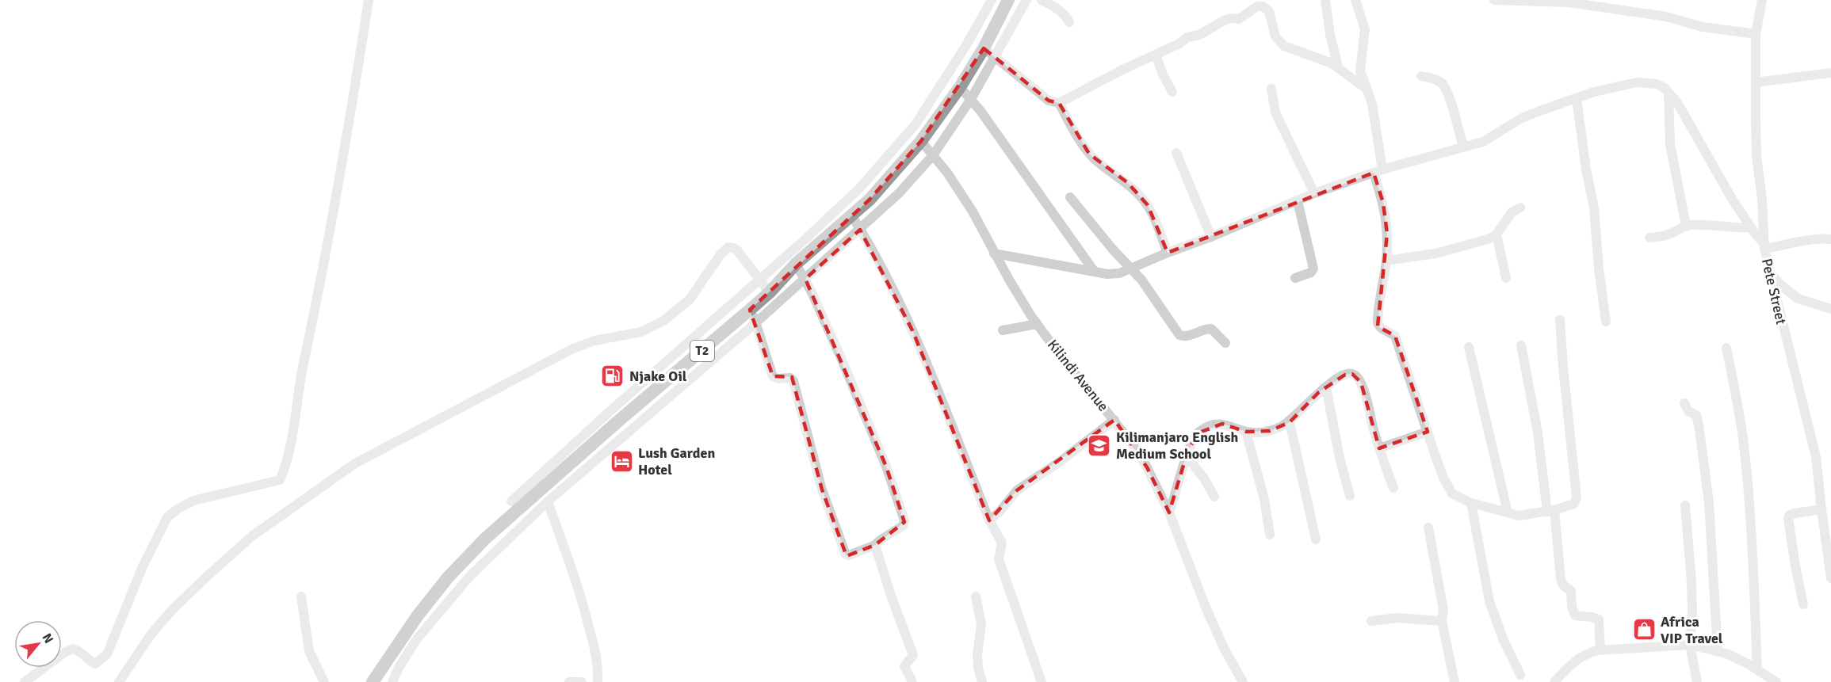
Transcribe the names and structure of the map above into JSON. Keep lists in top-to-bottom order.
{
  "streets": {
    "highway": ["T2"],
    "street": ["Pete Street", "Kilindi Avenue"]
  },
  "crossings": [
    ["T2", "Kilindi Avenue"]
  ],
  "places": {
    "fuel station": ["Njake Oil"],
    "school or university": ["Kilimanjaro English Medium School"],
    "hotel": ["Lush Garden Hotel"],
    "shop": ["Africa VIP Travel"]
  },
  "north": "top right"
}
